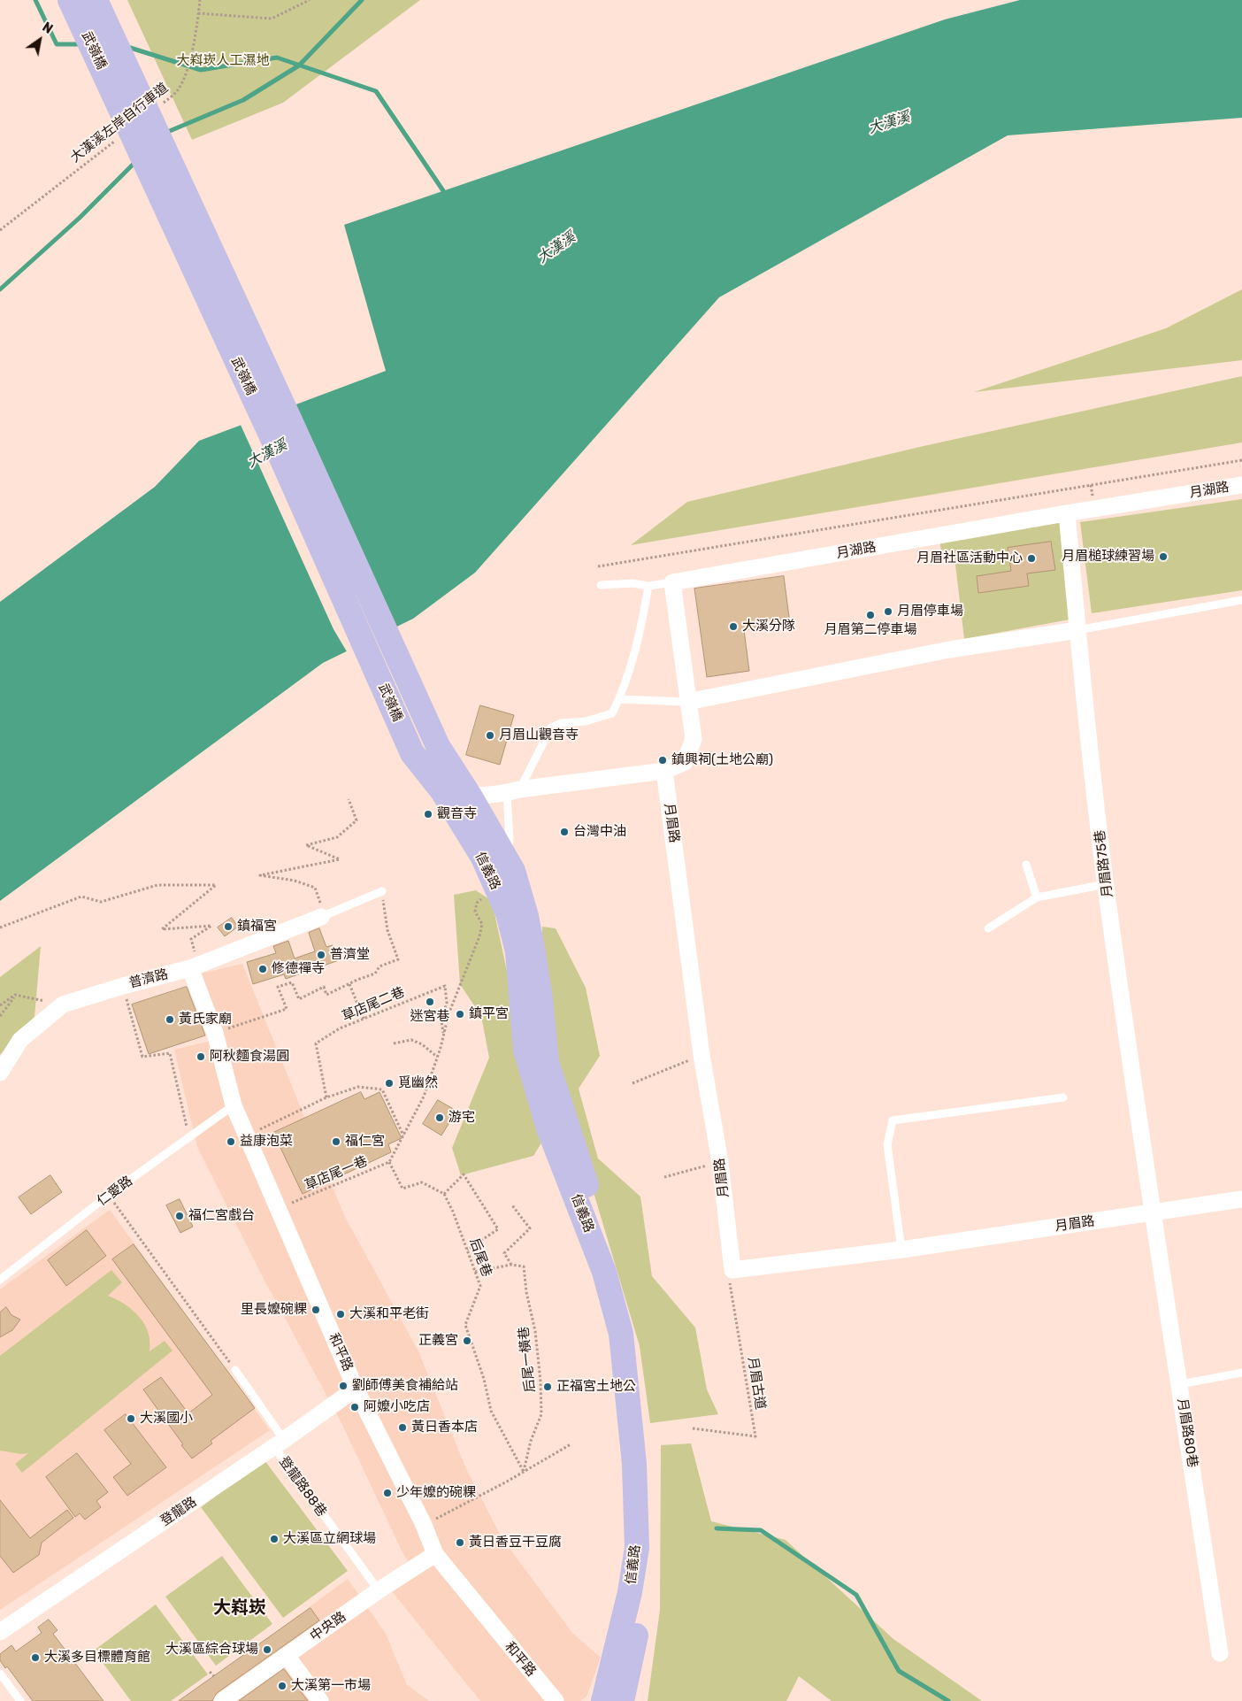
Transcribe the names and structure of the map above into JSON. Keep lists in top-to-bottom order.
{
  "streets": {
    "main road": ["武嶺橋", "信義路"],
    "street": [
      "月湖路",
      "月眉路",
      "月眉路75巷",
      "普濟路",
      "和平路",
      "月眉路80巷",
      "登龍路",
      "中央路"
    ],
    "lane": ["仁愛路", "登龍路88巷"],
    "path": [
      "大漢溪左岸自行車道",
      "草店尾二巷",
      "草店尾一巷",
      "后尾巷",
      "后尾一橫巷",
      "月眉古道"
    ]
  },
  "crossings": [
    ["武嶺橋", "信義路"],
    ["月湖路", "月眉路75巷"],
    ["月眉路", "月眉路75巷"],
    ["月眉路", "月眉古道"],
    ["月眉路", "月眉路80巷"],
    ["月眉路75巷", "月眉路80巷"],
    ["普濟路", "和平路"],
    ["草店尾一巷", "和平路"],
    ["仁愛路", "和平路"],
    ["后尾巷", "后尾一橫巷"],
    ["和平路", "登龍路"],
    ["和平路", "中央路"],
    ["登龍路88巷", "登龍路"],
    ["登龍路88巷", "中央路"]
  ],
  "districts": ["大嵙崁"],
  "water": ["大漢溪"],
  "parks": ["大嵙崁人工濕地"],
  "places": [
    "月眉槌球練習場",
    "月眉社區活動中心",
    "月眉停車場",
    "月眉第二停車場",
    "大溪分隊",
    "月眉山觀音寺",
    "鎮興祠(土地公廟)",
    "觀音寺",
    "台灣中油",
    "鎮福宮",
    "普濟堂",
    "修德禪寺",
    "迷宮巷",
    "鎮平宮",
    "黃氏家廟",
    "阿秋麵食湯圓",
    "覓幽然",
    "游宅",
    "益康泡菜",
    "福仁宮",
    "福仁宮戲台",
    "里長嬤碗粿",
    "大溪和平老街",
    "正義宮",
    "劉師傅美食補給站",
    "正福宮土地公",
    "阿嬤小吃店",
    "大溪國小",
    "黃日香本店",
    "少年嬤的碗粿",
    "大溪區立網球場",
    "黃日香豆干豆腐",
    "大溪區綜合球場",
    "大溪多目標體育館",
    "大溪第一市場"
  ],
  "north": "top right"
}
